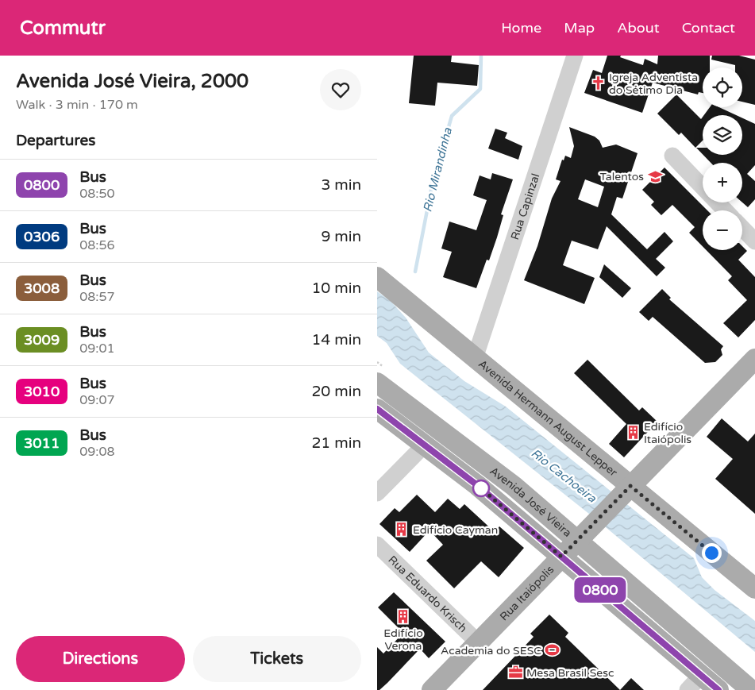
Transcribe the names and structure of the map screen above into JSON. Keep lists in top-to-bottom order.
{
  "streets": {
    "main road": ["Avenida Hermann August Lepper", "Avenida José Vieira", "Rua Itaiópolis"],
    "street": ["Rua Capinzal", "Rua Eduardo Krisch"]
  },
  "crossings": [
    ["Rua Capinzal", "Avenida Hermann August Lepper"],
    ["Avenida Hermann August Lepper", "Rua Itaiópolis"],
    ["Avenida José Vieira", "Rua Itaiópolis"],
    ["Rua Itaiópolis", "Rua Eduardo Krisch"]
  ],
  "water": ["Rio Mirandinha", "Rio Cachoeira"],
  "places": {
    "church": ["Igreja Adventista do Sétimo Dia"],
    "school or university": ["Talentos"],
    "building": ["Edifício Itaiópolis", "Edifício Cayman", "Edifício Verona"],
    "sports": ["Academia do SESC"],
    "office": ["Mesa Brasil Sesc"]
  },
  "lines": ["bus line 0800"],
  "page": {
    "header": "Commutr",
    "nav": [
      "Home",
      "Map",
      "About",
      "Contact"
    ],
    "heading": [
      ["Avenida José Vieira, 2000", "Walk · 3 min · 170 m"],
      "Departures"
    ],
    "on_map": "0800",
    "map_buttons": ["+", "−"],
    "list": [
      {
        "mark": "0800",
        "name": "Bus",
        "note": "08:50",
        "value": "3 min"
      },
      {
        "mark": "0306",
        "name": "Bus",
        "note": "08:56",
        "value": "9 min"
      },
      {
        "mark": "3008",
        "name": "Bus",
        "note": "08:57",
        "value": "10 min"
      },
      {
        "mark": "3009",
        "name": "Bus",
        "note": "09:01",
        "value": "14 min"
      },
      {
        "mark": "3010",
        "name": "Bus",
        "note": "09:07",
        "value": "20 min"
      },
      {
        "mark": "3011",
        "name": "Bus",
        "note": "09:08",
        "value": "21 min"
      }
    ],
    "buttons": ["Directions", "Tickets"]
  }
}
